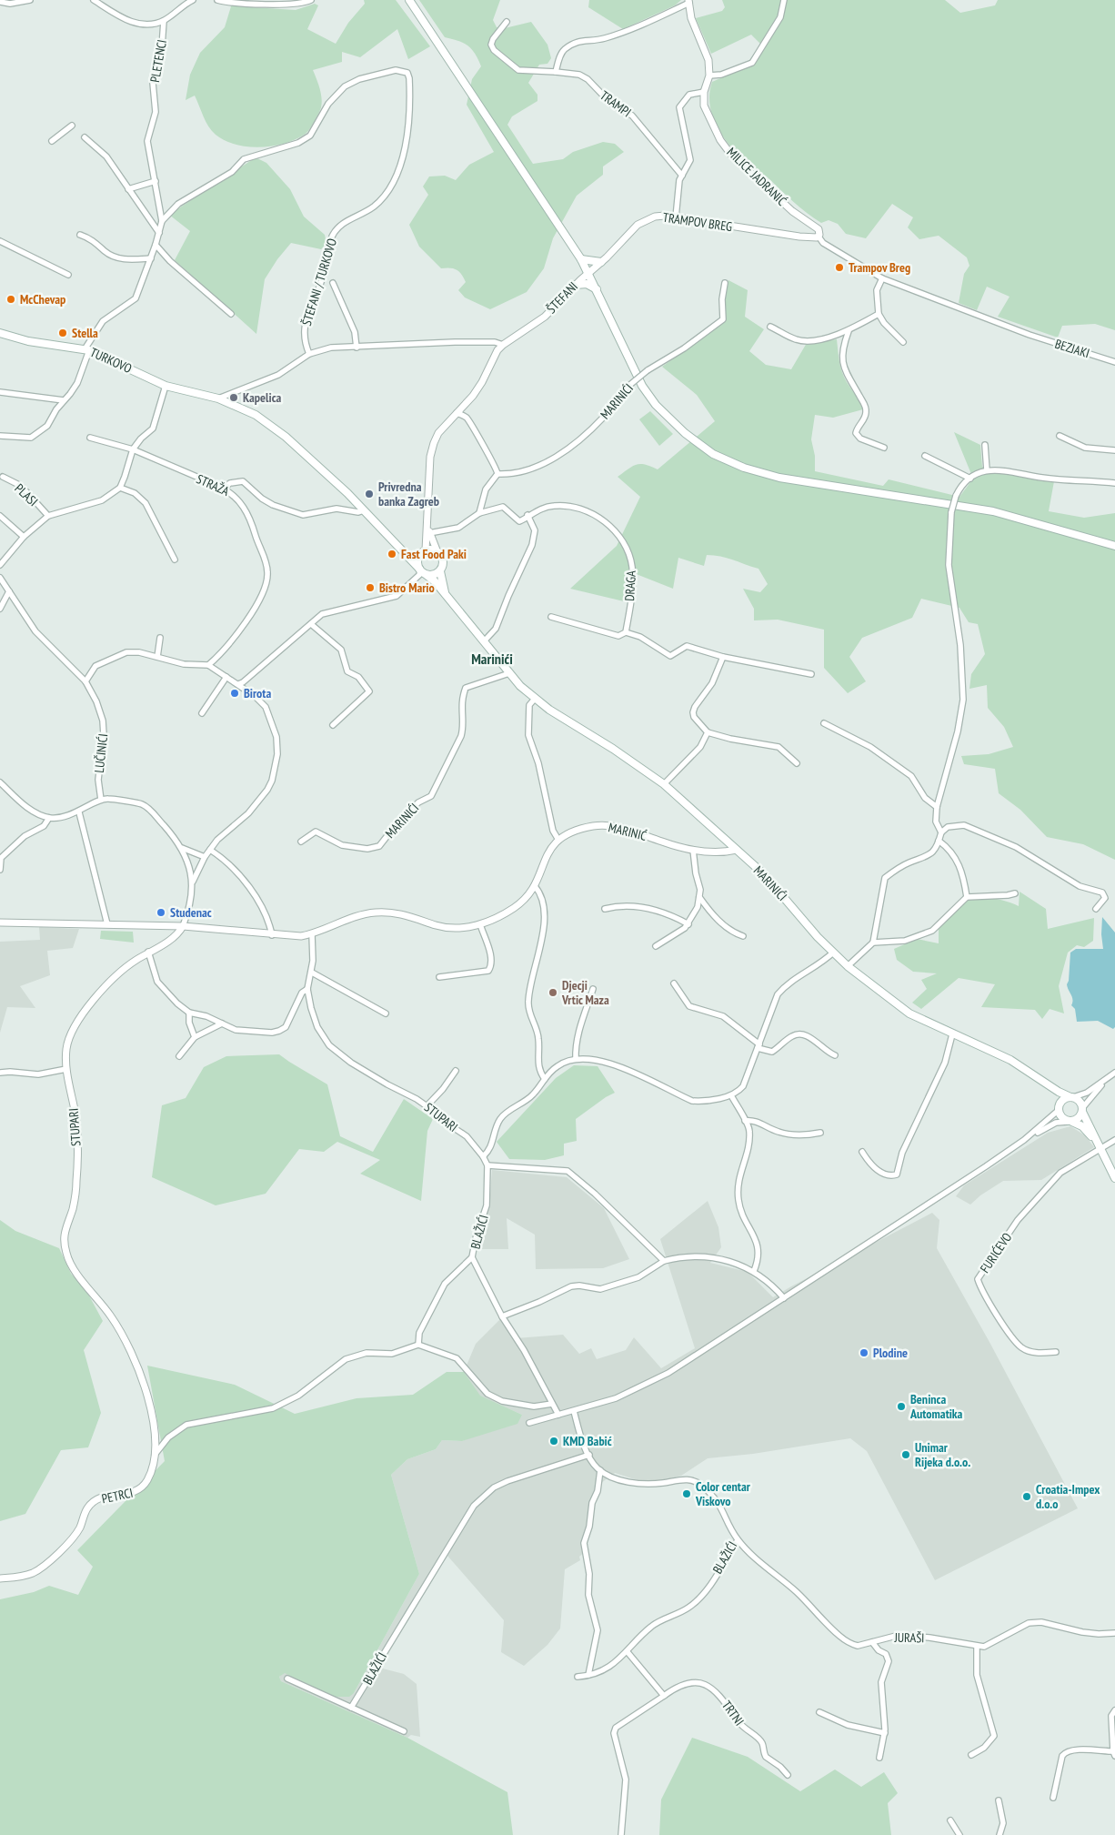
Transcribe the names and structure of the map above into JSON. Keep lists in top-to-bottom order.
{
  "streets": {
    "main road": ["TURKOVO", "MARINIĆI"],
    "street": [
      "PLETENCI",
      "TRAMPI",
      "MILICE JADRANIĆ",
      "TRAMPOV BREG",
      "ŠTEFANI / TURKOVO",
      "ŠTEFANI",
      "BEZJAKI",
      "STRAŽA",
      "PLASI",
      "DRAGA",
      "LUČINIĆI",
      "MARINIĆ",
      "STUPARI",
      "BLAŽIĆI",
      "FURIĆEVO",
      "PETRCI",
      "JURAŠI",
      "TRTNI"
    ]
  },
  "crossings": [
    ["PLETENCI", "ŠTEFANI / TURKOVO"],
    ["PLETENCI", "TURKOVO"],
    ["TRAMPI", "MILICE JADRANIĆ"],
    ["MILICE JADRANIĆ", "TRAMPOV BREG"],
    ["TRAMPOV BREG", "ŠTEFANI"],
    ["ŠTEFANI", "MARINIĆI"],
    ["TURKOVO", "MARINIĆI"],
    ["MARINIĆI", "MARINIĆ"],
    ["STUPARI", "BLAŽIĆI"],
    ["STUPARI", "PETRCI"],
    ["BLAŽIĆI", "JURAŠI"]
  ],
  "districts": ["Marinići"],
  "places": [
    "Trampov Breg",
    "McChevap",
    "Stella",
    "Kapelica",
    "Privredna banka Zagreb",
    "Fast Food Paki",
    "Bistro Mario",
    "Birota",
    "Studenac",
    "Djecji Vrtic Maza",
    "Plodine",
    "Beninca Automatika",
    "KMD Babić",
    "Unimar Rijeka d.o.o.",
    "Color centar Viskovo",
    "Croatia-Impex d.o.o"
  ]
}
